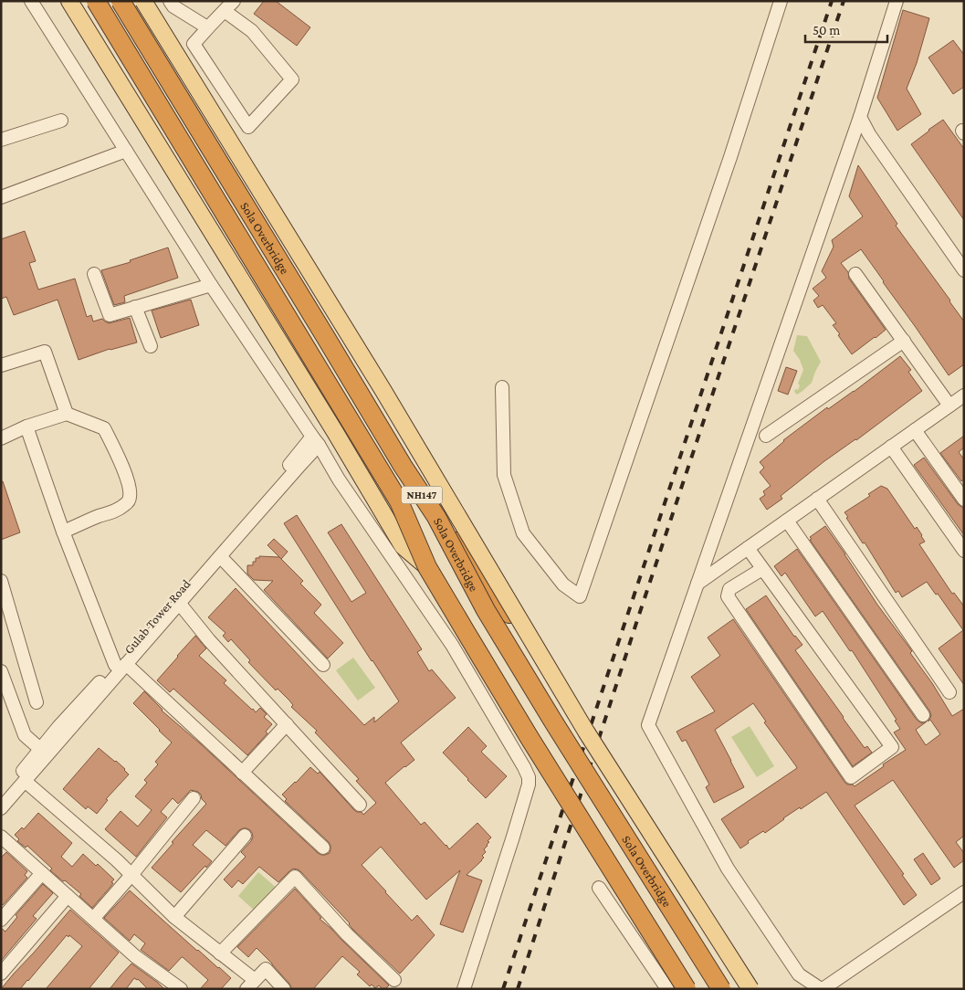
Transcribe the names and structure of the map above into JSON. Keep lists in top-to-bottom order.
{
  "streets": {
    "highway": ["Sola Overbridge", "NH147"],
    "street": ["Gulab Tower Road"]
  },
  "scale_bar": "50 m"
}
